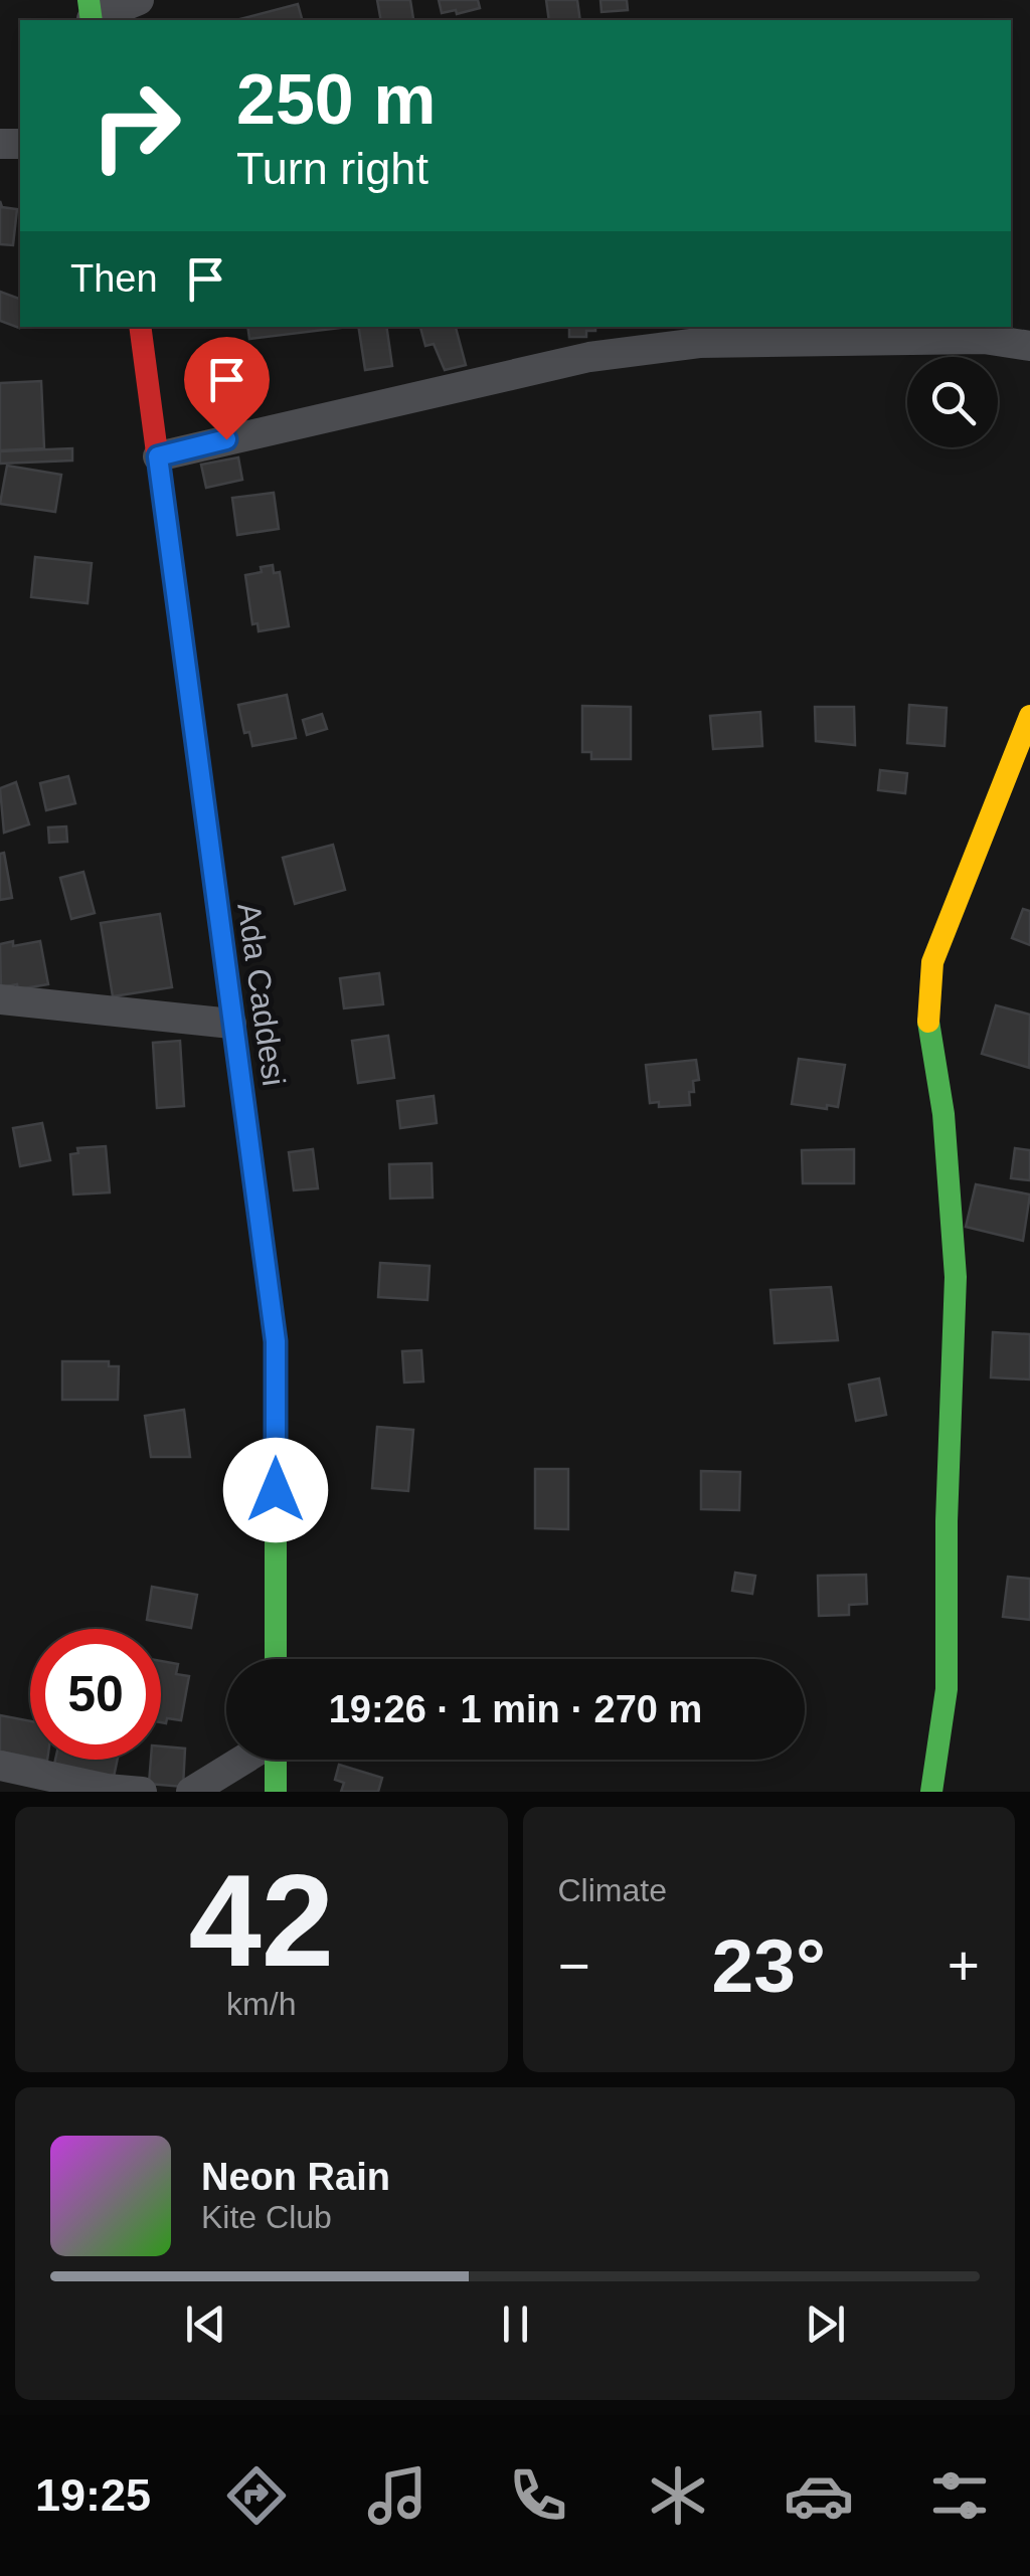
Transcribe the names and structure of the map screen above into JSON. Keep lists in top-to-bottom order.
{
  "streets": {
    "main road": ["Ada Caddesi"]
  },
  "page": {
    "turn": ["250 m", "Turn right"],
    "then": "Then",
    "limit": "50",
    "trip": "19:26 · 1 min · 270 m",
    "tile": [
      ["42", "km/h"],
      "Climate"
    ],
    "heat": ["−", "23°", "+"],
    "song": ["Neon Rain", "Kite Club"],
    "tabs": "19:25"
  }
}
